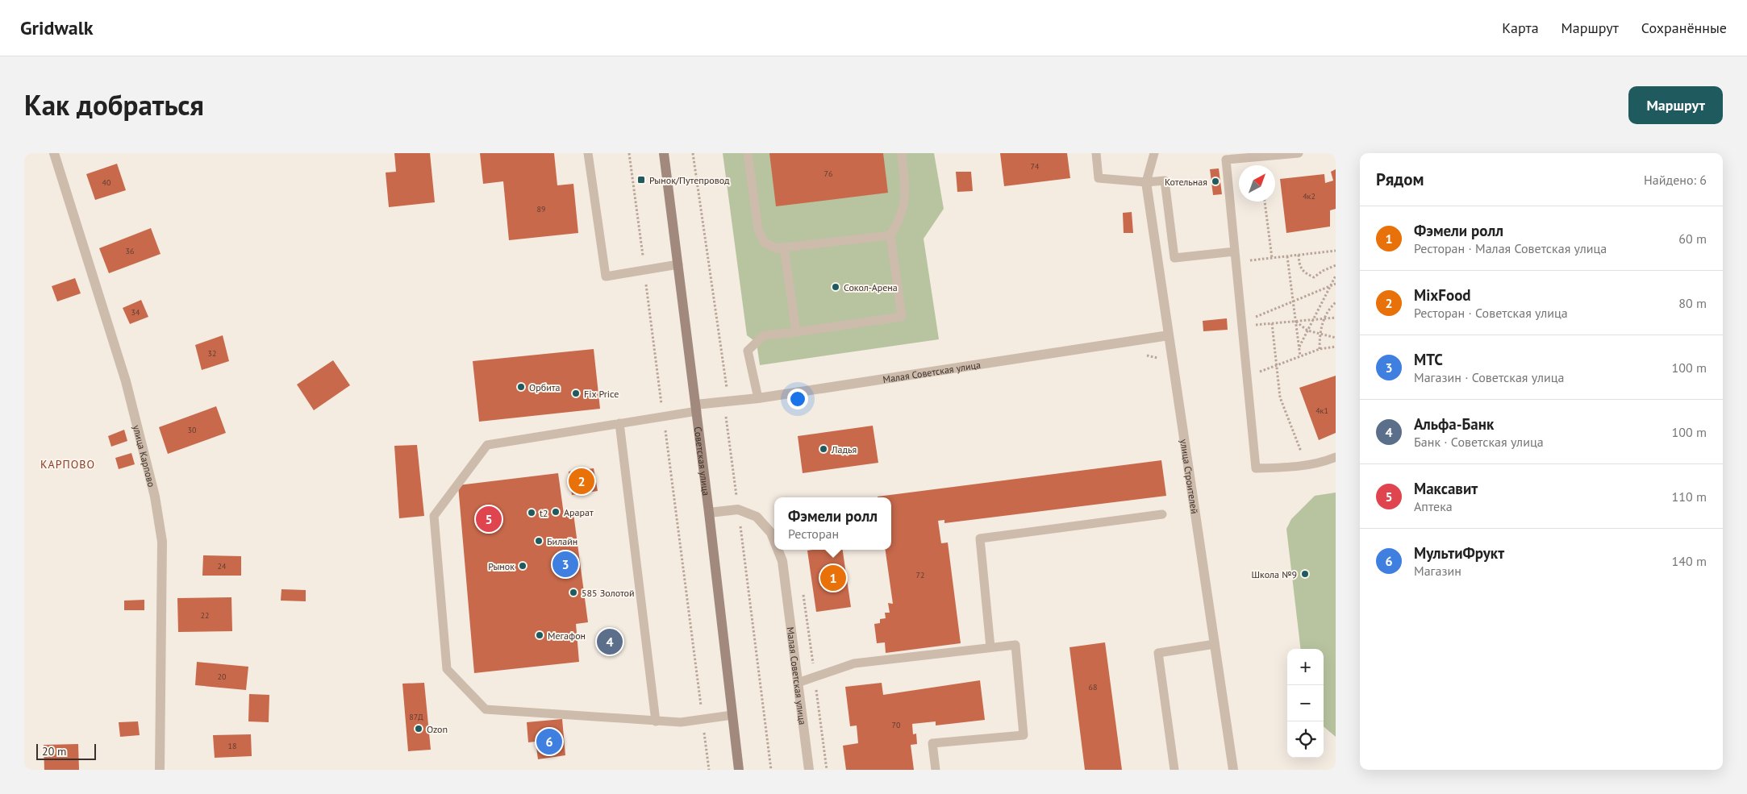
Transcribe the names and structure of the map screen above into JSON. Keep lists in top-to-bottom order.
{
  "streets": {
    "main road": ["Советская улица"],
    "street": ["Малая Советская улица", "улица Карпово", "улица Строителей"]
  },
  "crossings": [
    ["Малая Советская улица", "Советская улица"],
    ["Малая Советская улица", "улица Строителей"]
  ],
  "districts": ["КАРПОВО"],
  "places": {
    "transit": ["Рынок/Путепровод"],
    "other": [
      "Котельная",
      "Сокол-Арена",
      "Орбита",
      "Fix Price",
      "Ладья",
      "Арарат",
      "t2",
      "Билайн",
      "Рынок",
      "Школа №9",
      "585 Золотой",
      "Мегафон",
      "Ozon"
    ]
  },
  "house_numbers": [
    "74",
    "76",
    "40",
    "4к2",
    "89",
    "36",
    "34",
    "32",
    "4к1",
    "30",
    "24",
    "72",
    "22",
    "20",
    "68",
    "87Д",
    "70",
    "18"
  ],
  "scale_bar": "20 m",
  "north": "top right",
  "page": {
    "header": "Gridwalk",
    "nav": ["Карта", "Маршрут", "Сохранённые"],
    "title": "Как добраться",
    "buttons": "Маршрут",
    "heading": ["Рядом", "Найдено: 6"],
    "list": [
      {
        "mark": "1",
        "name": "Фэмели ролл",
        "note": "Ресторан · Малая Советская улица",
        "value": "60 m"
      },
      {
        "mark": "2",
        "name": "MixFood",
        "note": "Ресторан · Советская улица",
        "value": "80 m"
      },
      {
        "mark": "3",
        "name": "МТС",
        "note": "Магазин · Советская улица",
        "value": "100 m"
      },
      {
        "mark": "4",
        "name": "Альфа-Банк",
        "note": "Банк · Советская улица",
        "value": "100 m"
      },
      {
        "mark": "5",
        "name": "Максавит",
        "note": "Аптека",
        "value": "110 m"
      },
      {
        "mark": "6",
        "name": "МультиФрукт",
        "note": "Магазин",
        "value": "140 m"
      }
    ],
    "pins": [
      "2",
      "5",
      "3",
      "1",
      "4",
      "6"
    ],
    "popup": ["Фэмели ролл", "Ресторан"],
    "map_buttons": ["+", "−"],
    "scale": "20 m"
  }
}
